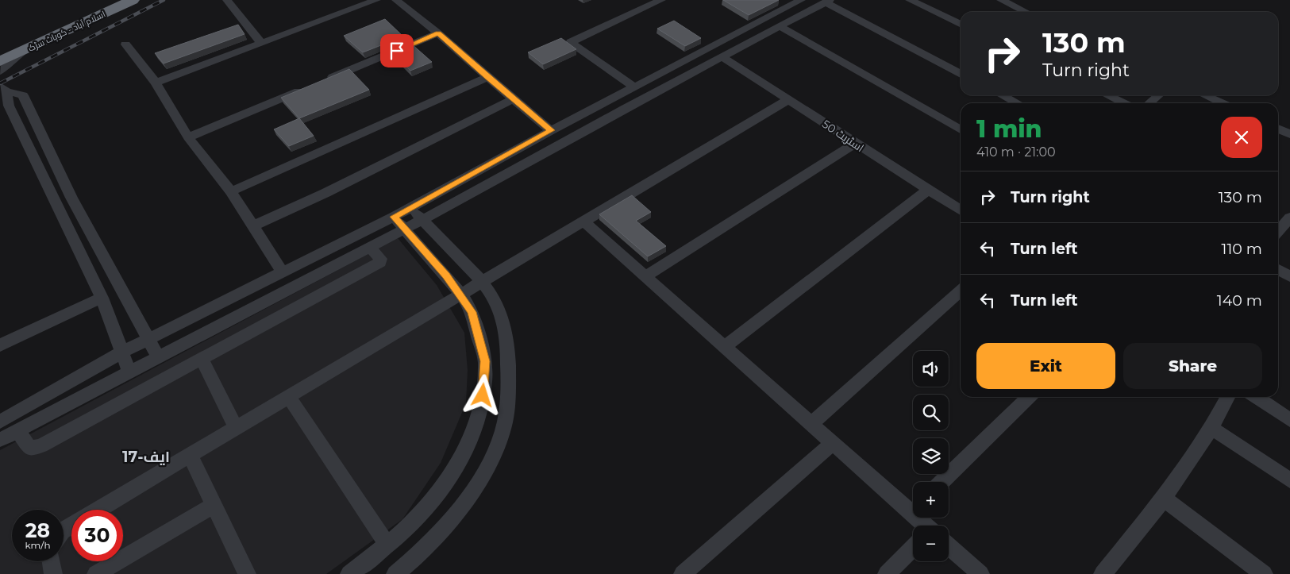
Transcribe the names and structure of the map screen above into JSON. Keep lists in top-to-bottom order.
{
  "streets": {
    "highway": ["اسلام آباد - کوہاٹ سڑک"],
    "street": ["اسٹریٹ 50"]
  },
  "districts": ["ایف-17"],
  "page": {
    "turn": ["130 m", "Turn right"],
    "heading": ["1 min", "410 m · 21:00"],
    "list": [
      {
        "name": "Turn right",
        "value": "130 m"
      },
      {
        "name": "Turn left",
        "value": "110 m"
      },
      {
        "name": "Turn left",
        "value": "140 m"
      }
    ],
    "buttons": ["Exit", "Share"],
    "map_buttons": ["+", "−"],
    "speed": "28 km/h",
    "limit": "30"
  }
}
